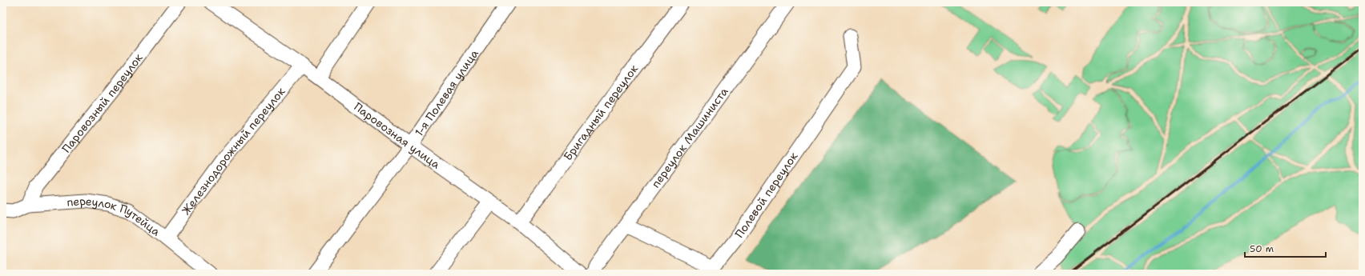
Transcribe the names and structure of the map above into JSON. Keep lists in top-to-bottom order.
{
  "streets": {
    "street": [
      "1-я Полевая улица",
      "Паровозный переулок",
      "Бригадный переулок",
      "Паровозная улица",
      "переулок Машиниста",
      "Железнодорожный переулок",
      "Полевой переулок",
      "переулок Путейца"
    ]
  },
  "crossings": [
    ["1-я Полевая улица", "Паровозная улица"],
    ["Паровозный переулок", "переулок Путейца"],
    ["Бригадный переулок", "Паровозная улица"],
    ["Паровозная улица", "Железнодорожный переулок"],
    ["переулок Машиниста", "Полевой переулок"],
    ["Железнодорожный переулок", "переулок Путейца"]
  ],
  "scale_bar": "50 m"
}
